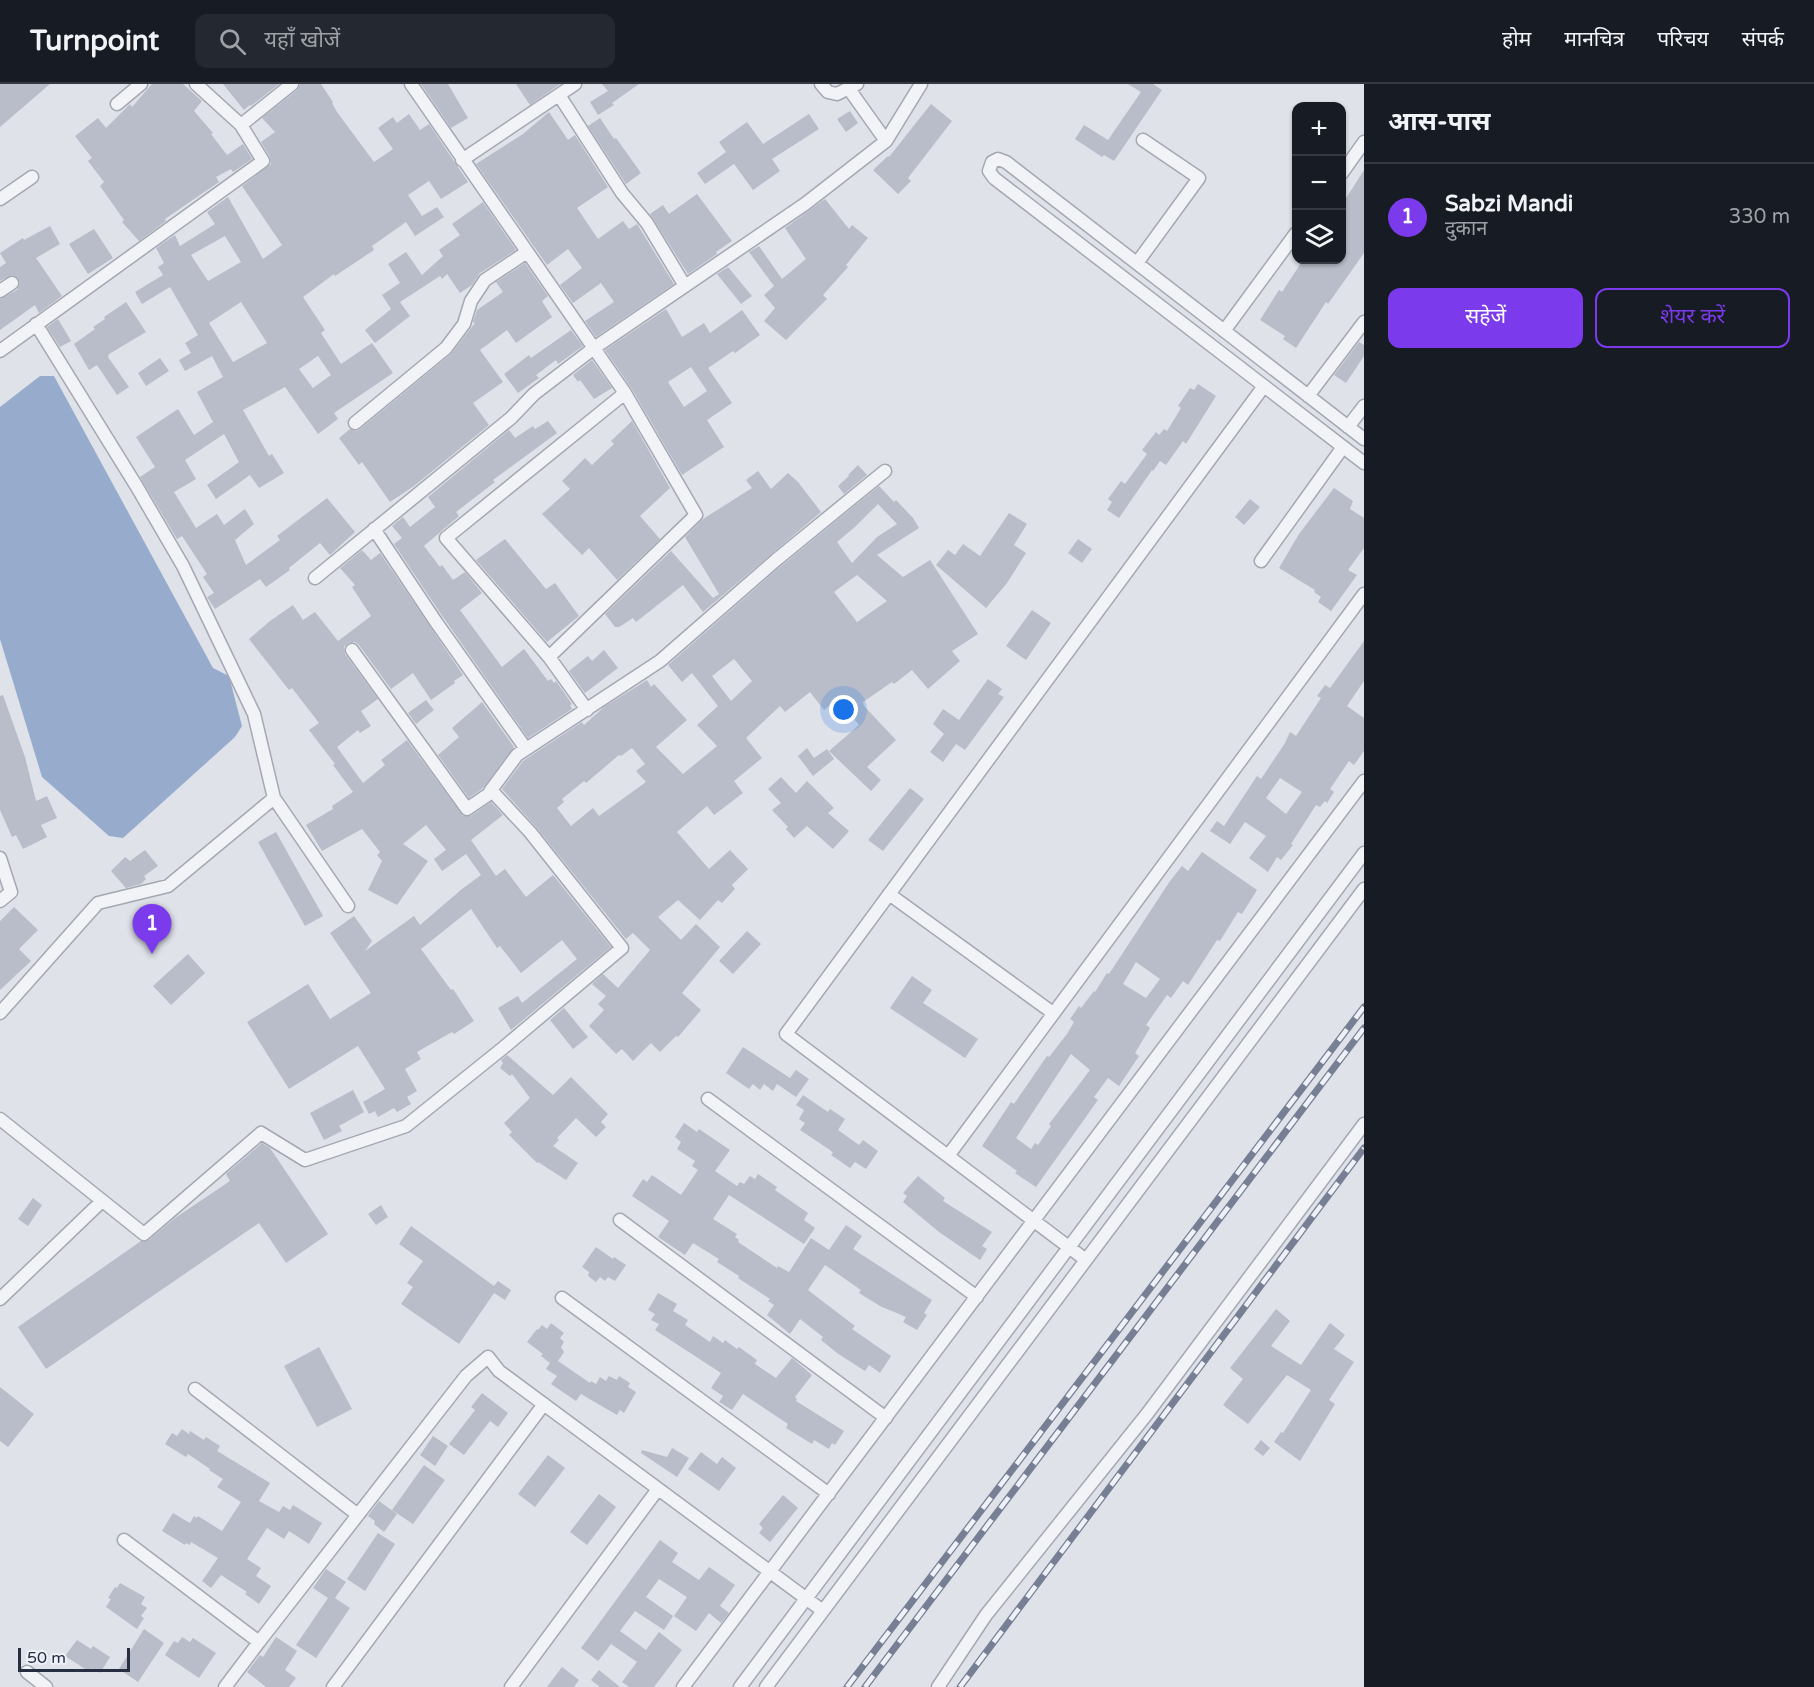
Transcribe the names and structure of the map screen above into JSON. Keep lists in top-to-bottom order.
{
  "scale_bar": "50 m",
  "page": {
    "header": "Turnpoint",
    "search": "यहाँ खोजें",
    "nav": [
      "होम",
      "मानचित्र",
      "परिचय",
      "संपर्क"
    ],
    "heading": "आस-पास",
    "map_buttons": ["+", "−"],
    "list": [
      {
        "mark": "1",
        "name": "Sabzi Mandi",
        "note": "दुकान",
        "value": "330 m"
      }
    ],
    "buttons": ["सहेजें", "शेयर करें"],
    "pins": "1",
    "scale": "50 m"
  }
}
